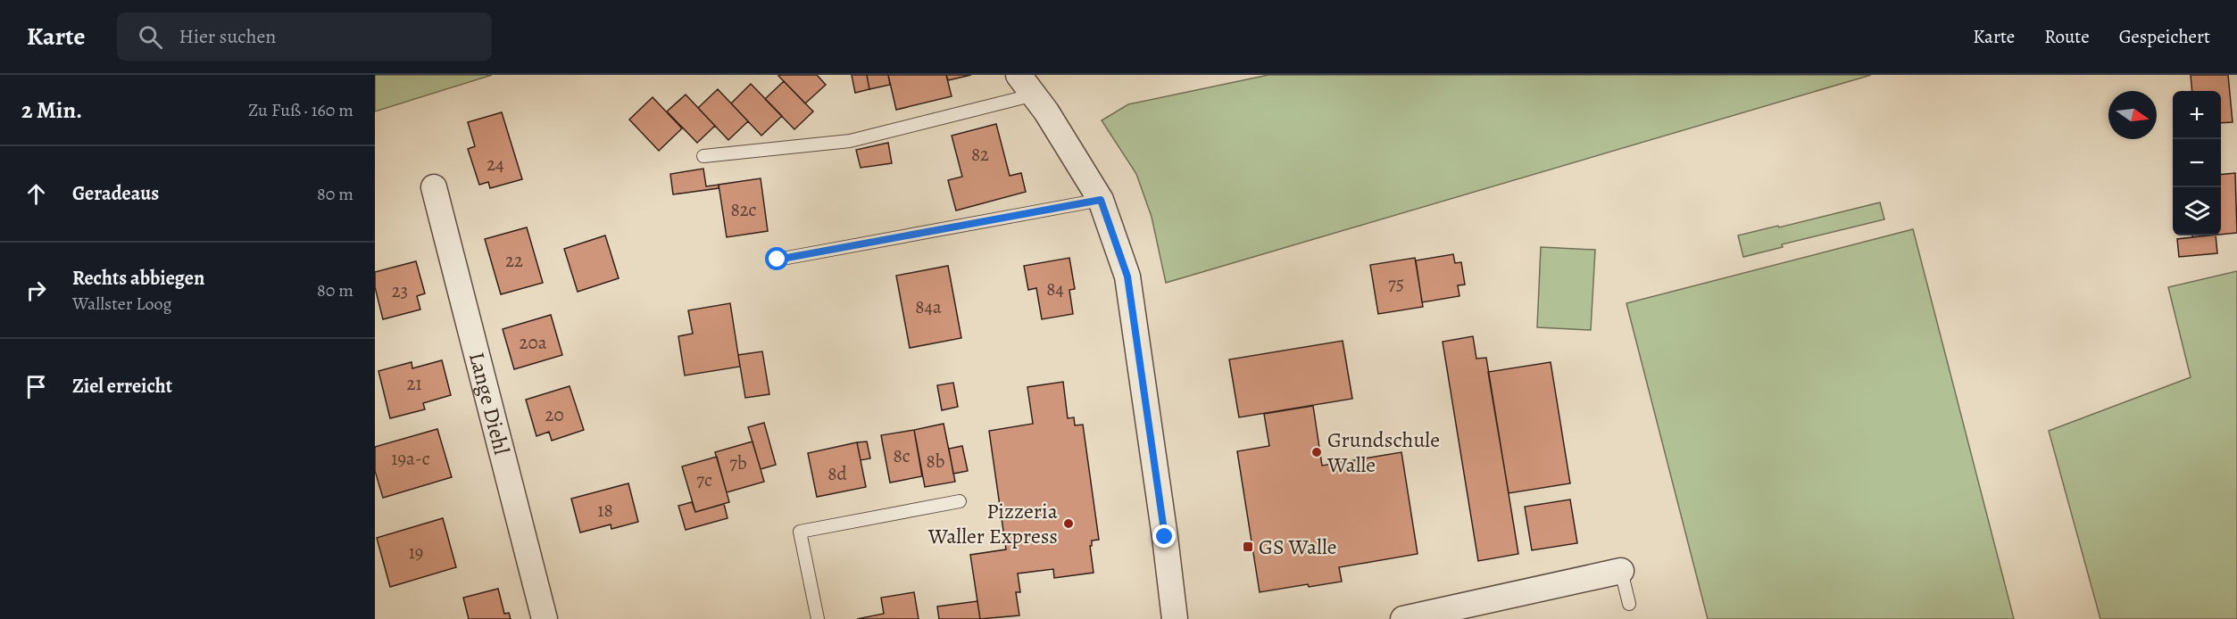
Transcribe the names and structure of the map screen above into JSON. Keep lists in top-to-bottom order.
{
  "streets": {
    "street": ["Lange Diehl"]
  },
  "places": {
    "other": ["Grundschule Walle", "Pizzeria Waller Express"],
    "transit": ["GS Walle"]
  },
  "house_numbers": [
    "82",
    "24",
    "82c",
    "22",
    "75",
    "84",
    "23",
    "84a",
    "20a",
    "21",
    "20",
    "8c",
    "19a-c",
    "8b",
    "7b",
    "8d",
    "7c",
    "18",
    "19"
  ],
  "north": "right",
  "page": {
    "header": "Karte",
    "search": "Hier suchen",
    "nav": ["Karte", "Route", "Gespeichert"],
    "heading": ["2 Min.", "Zu Fuß · 160 m"],
    "map_buttons": ["+", "−"],
    "list": [
      ["Geradeaus", "80 m"],
      ["Rechts abbiegen", "Wallster Loog", "80 m"],
      "Ziel erreicht"
    ]
  }
}
